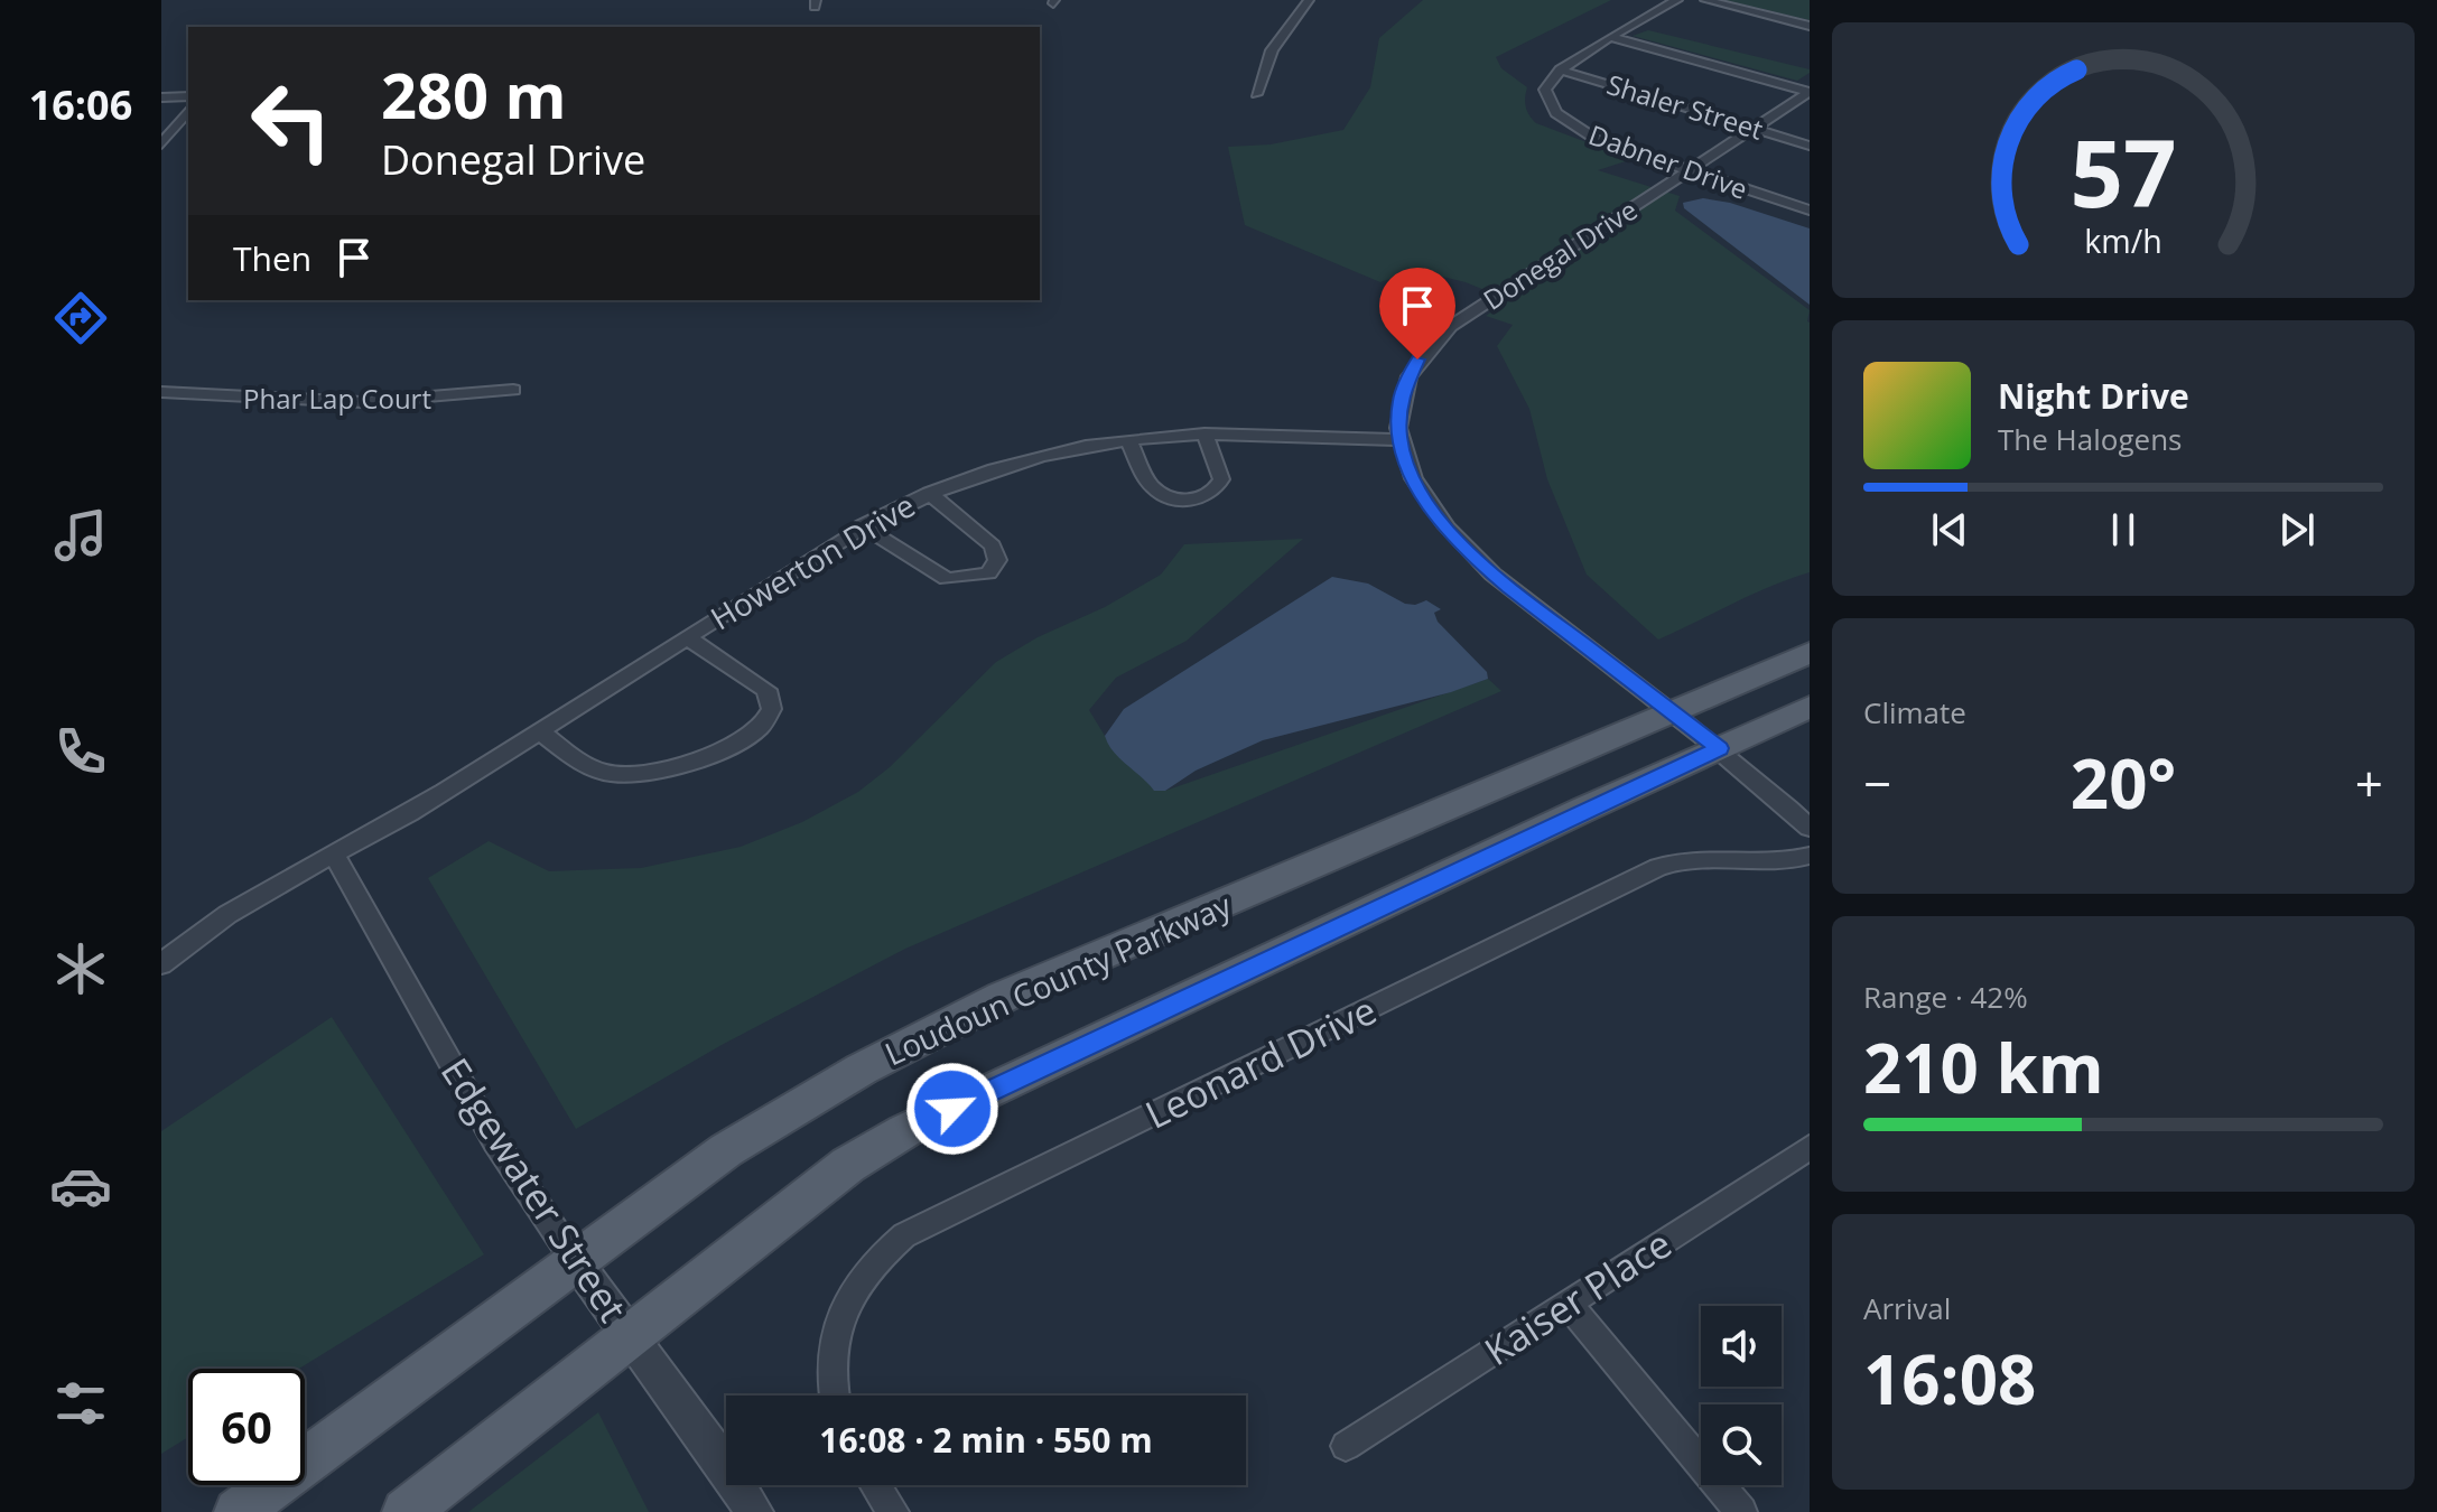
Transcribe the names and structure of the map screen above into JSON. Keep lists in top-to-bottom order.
{
  "streets": {
    "main road": ["Loudoun County Parkway"],
    "street": [
      "Shaler Street",
      "Dabner Drive",
      "Donegal Drive",
      "Phar Lap Court",
      "Howerton Drive",
      "Leonard Drive",
      "Edgewater Street",
      "Kaiser Place"
    ]
  },
  "crossings": [
    ["Shaler Street", "Dabner Drive"],
    ["Shaler Street", "Donegal Drive"],
    ["Dabner Drive", "Donegal Drive"],
    ["Donegal Drive", "Howerton Drive"],
    ["Donegal Drive", "Loudoun County Parkway"],
    ["Howerton Drive", "Edgewater Street"],
    ["Loudoun County Parkway", "Edgewater Street"]
  ],
  "page": {
    "tabs": "16:06",
    "turn": ["280 m", "Donegal Drive"],
    "then": "Then",
    "song": ["Night Drive", "The Halogens"],
    "tile": [
      "Climate",
      ["Range · 42%", "210 km"],
      ["Arrival", "16:08"]
    ],
    "heat": ["−", "20°", "+"],
    "limit": "60",
    "trip": "16:08 · 2 min · 550 m",
    "gauge": ["57", "km/h"]
  }
}
